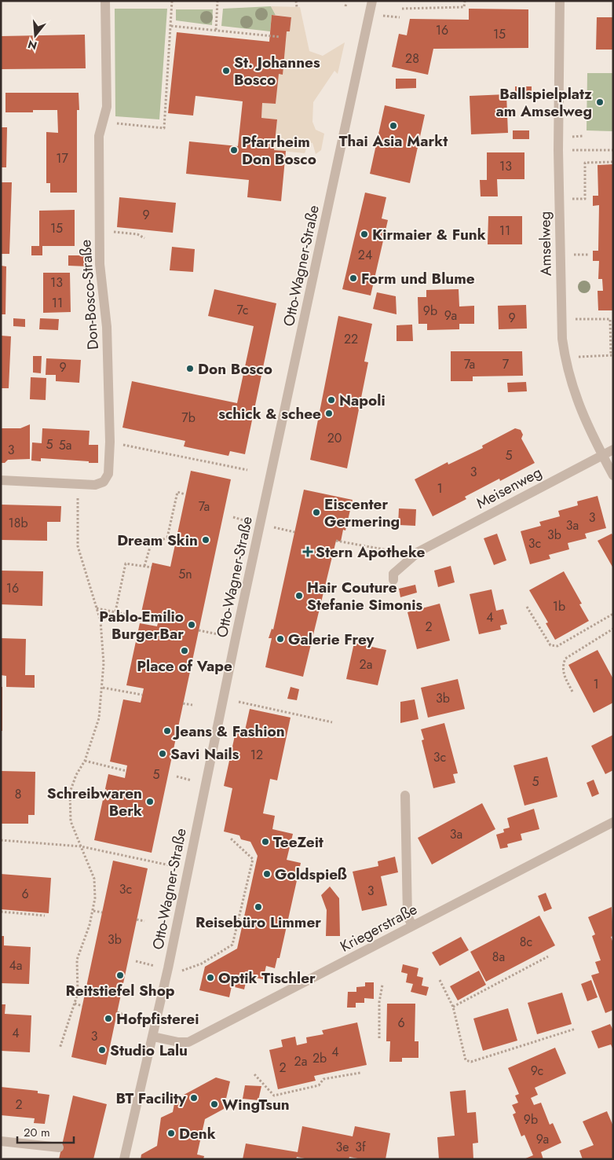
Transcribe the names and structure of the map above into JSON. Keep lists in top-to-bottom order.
{
  "streets": {
    "street": [
      "Amselweg",
      "Otto-Wagner-Straße",
      "Don-Bosco-Straße",
      "Meisenweg",
      "Kriegerstraße"
    ]
  },
  "crossings": [
    ["Amselweg", "Meisenweg"],
    ["Otto-Wagner-Straße", "Kriegerstraße"]
  ],
  "places": {
    "other": [
      "St. Johannes Bosco",
      "Ballspielplatz am Amselweg",
      "Thai Asia Markt",
      "Pfarrheim Don Bosco",
      "Kirmaier & Funk",
      "Form und Blume",
      "Don Bosco",
      "Napoli",
      "schick & schee",
      "Eiscenter Germering",
      "Dream Skin",
      "Hair Couture Stefanie Simonis",
      "Pablo-Emilio BurgerBar",
      "Galerie Frey",
      "Place of Vape",
      "Jeans & Fashion",
      "Savi Nails",
      "Schreibwaren Berk",
      "TeeZeit",
      "Goldspieß",
      "Reisebüro Limmer",
      "Reitstiefel Shop",
      "Optik Tischler",
      "Hofpfisterei",
      "Studio Lalu",
      "BT Facility",
      "WingTsun",
      "Denk"
    ],
    "health": ["Stern Apotheke"]
  },
  "house_numbers": [
    "16",
    "15",
    "28",
    "17",
    "13",
    "9",
    "15",
    "11",
    "24",
    "13",
    "11",
    "7c",
    "9b",
    "9a",
    "9",
    "22",
    "7a",
    "7",
    "9",
    "7b",
    "20",
    "5",
    "5a",
    "3",
    "5",
    "3",
    "1",
    "7a",
    "3",
    "18b",
    "3a",
    "3b",
    "3c",
    "5n",
    "16",
    "1b",
    "4",
    "2",
    "2a",
    "1",
    "3b",
    "12",
    "3c",
    "5",
    "5",
    "8",
    "3a",
    "3c",
    "3",
    "6",
    "3b",
    "8c",
    "8a",
    "4a",
    "6",
    "4",
    "3",
    "4",
    "2b",
    "2a",
    "2",
    "9c",
    "2",
    "9b",
    "9a",
    "3e",
    "3f"
  ],
  "scale_bar": "20 m",
  "north": "bottom"
}
